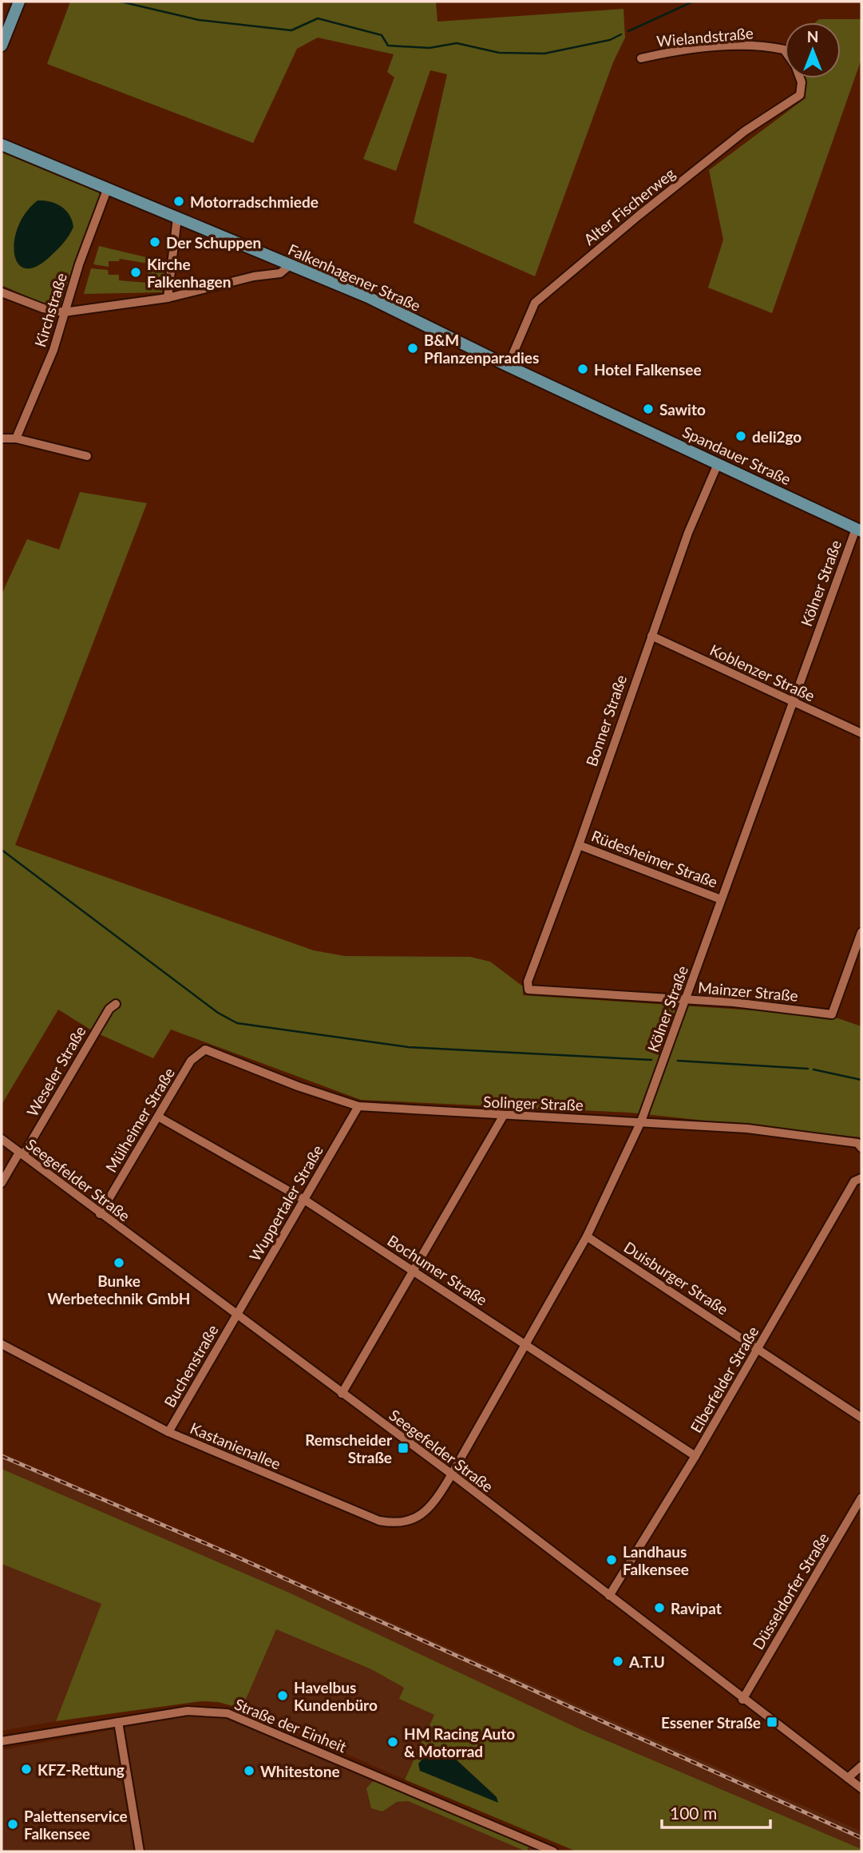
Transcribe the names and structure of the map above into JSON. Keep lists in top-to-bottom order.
{
  "streets": {
    "main road": ["Falkenhagener Straße", "Spandauer Straße"],
    "street": [
      "Wielandstraße",
      "Alter Fischerweg",
      "Kirchstraße",
      "Kölner Straße",
      "Koblenzer Straße",
      "Bonner Straße",
      "Rüdesheimer Straße",
      "Mainzer Straße",
      "Weseler Straße",
      "Solinger Straße",
      "Mülheimer Straße",
      "Seegefelder Straße",
      "Wuppertaler Straße",
      "Bochumer Straße",
      "Duisburger Straße",
      "Buchenstraße",
      "Elberfelder Straße",
      "Kastanienallee",
      "Düsseldorfer Straße",
      "Straße der Einheit"
    ]
  },
  "crossings": [
    ["Wielandstraße", "Alter Fischerweg"],
    ["Alter Fischerweg", "Falkenhagener Straße"],
    ["Alter Fischerweg", "Spandauer Straße"],
    ["Falkenhagener Straße", "Kirchstraße"],
    ["Falkenhagener Straße", "Spandauer Straße"],
    ["Spandauer Straße", "Kölner Straße"],
    ["Spandauer Straße", "Bonner Straße"],
    ["Kölner Straße", "Koblenzer Straße"],
    ["Kölner Straße", "Rüdesheimer Straße"],
    ["Kölner Straße", "Mainzer Straße"],
    ["Kölner Straße", "Solinger Straße"],
    ["Kölner Straße", "Seegefelder Straße"],
    ["Kölner Straße", "Bochumer Straße"],
    ["Kölner Straße", "Duisburger Straße"],
    ["Kölner Straße", "Kastanienallee"],
    ["Koblenzer Straße", "Bonner Straße"],
    ["Bonner Straße", "Rüdesheimer Straße"],
    ["Bonner Straße", "Mainzer Straße"],
    ["Weseler Straße", "Seegefelder Straße"],
    ["Solinger Straße", "Mülheimer Straße"],
    ["Solinger Straße", "Wuppertaler Straße"],
    ["Mülheimer Straße", "Seegefelder Straße"],
    ["Mülheimer Straße", "Bochumer Straße"],
    ["Seegefelder Straße", "Wuppertaler Straße"],
    ["Seegefelder Straße", "Buchenstraße"],
    ["Seegefelder Straße", "Elberfelder Straße"],
    ["Seegefelder Straße", "Kastanienallee"],
    ["Seegefelder Straße", "Düsseldorfer Straße"],
    ["Wuppertaler Straße", "Bochumer Straße"],
    ["Wuppertaler Straße", "Buchenstraße"],
    ["Bochumer Straße", "Elberfelder Straße"],
    ["Duisburger Straße", "Elberfelder Straße"],
    ["Buchenstraße", "Kastanienallee"]
  ],
  "places": {
    "other": [
      "Motorradschmiede",
      "Der Schuppen",
      "Kirche Falkenhagen",
      "B&M Pflanzenparadies",
      "Hotel Falkensee",
      "Sawito",
      "deli2go",
      "Bunke Werbetechnik GmbH",
      "Landhaus Falkensee",
      "Ravipat",
      "A.T.U",
      "Havelbus Kundenbüro",
      "HM Racing Auto & Motorrad",
      "KFZ-Rettung",
      "Whitestone",
      "Palettenservice Falkensee"
    ],
    "transit": ["Remscheider Straße", "Essener Straße"]
  },
  "scale_bar": "100 m",
  "north": "top"
}
